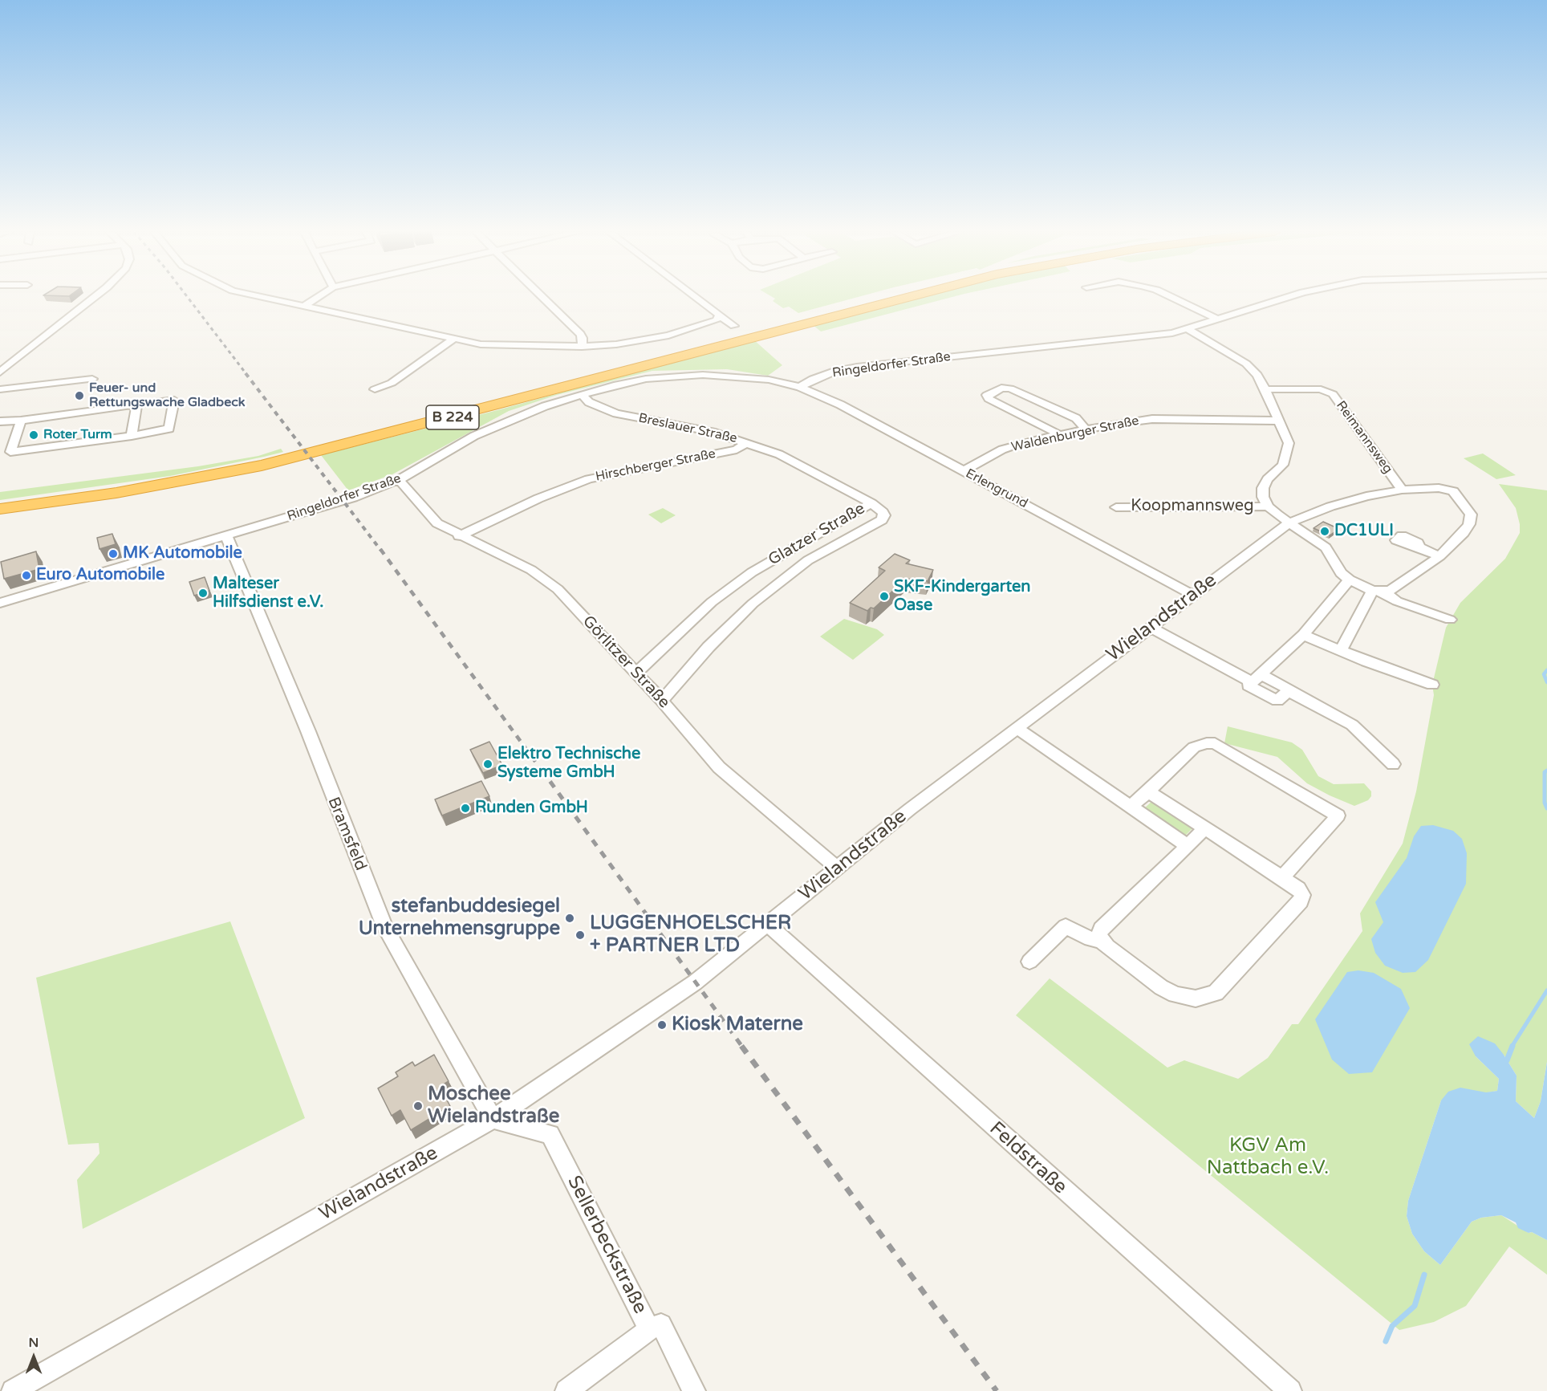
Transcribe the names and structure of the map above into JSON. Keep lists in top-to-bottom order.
{
  "streets": {
    "highway": ["B 224"],
    "street": [
      "Ringeldorfer Straße",
      "Breslauer Straße",
      "Waldenburger Straße",
      "Reimannsweg",
      "Hirschberger Straße",
      "Erlengrund",
      "Koopmannsweg",
      "Glatzer Straße",
      "Wielandstraße",
      "Görlitzer Straße",
      "Bramsfeld",
      "Feldstraße",
      "Sellerbeckstraße"
    ]
  },
  "crossings": [
    ["Ringeldorfer Straße", "Breslauer Straße"],
    ["Ringeldorfer Straße", "Erlengrund"],
    ["Ringeldorfer Straße", "Görlitzer Straße"],
    ["Ringeldorfer Straße", "Bramsfeld"],
    ["Breslauer Straße", "Hirschberger Straße"],
    ["Breslauer Straße", "Glatzer Straße"],
    ["Waldenburger Straße", "Erlengrund"],
    ["Reimannsweg", "Wielandstraße"],
    ["Hirschberger Straße", "Görlitzer Straße"],
    ["Erlengrund", "Wielandstraße"],
    ["Glatzer Straße", "Görlitzer Straße"],
    ["Wielandstraße", "Görlitzer Straße"],
    ["Wielandstraße", "Bramsfeld"],
    ["Wielandstraße", "Feldstraße"],
    ["Wielandstraße", "Sellerbeckstraße"],
    ["Bramsfeld", "Sellerbeckstraße"]
  ],
  "parks": ["KGV Am Nattbach e.V."],
  "places": [
    "Feuer- und Rettungswache Gladbeck",
    "Roter Turm",
    "DC1ULI",
    "MK Automobile",
    "Euro Automobile",
    "Malteser Hilfsdienst e.V.",
    "SKF-Kindergarten Oase",
    "Elektro Technische Systeme GmbH",
    "Runden GmbH",
    "stefanbuddesiegel Unternehmensgruppe",
    "LUGGENHOELSCHER + PARTNER LTD",
    "Kiosk Materne",
    "Moschee Wielandstraße"
  ],
  "north": "top"
}
